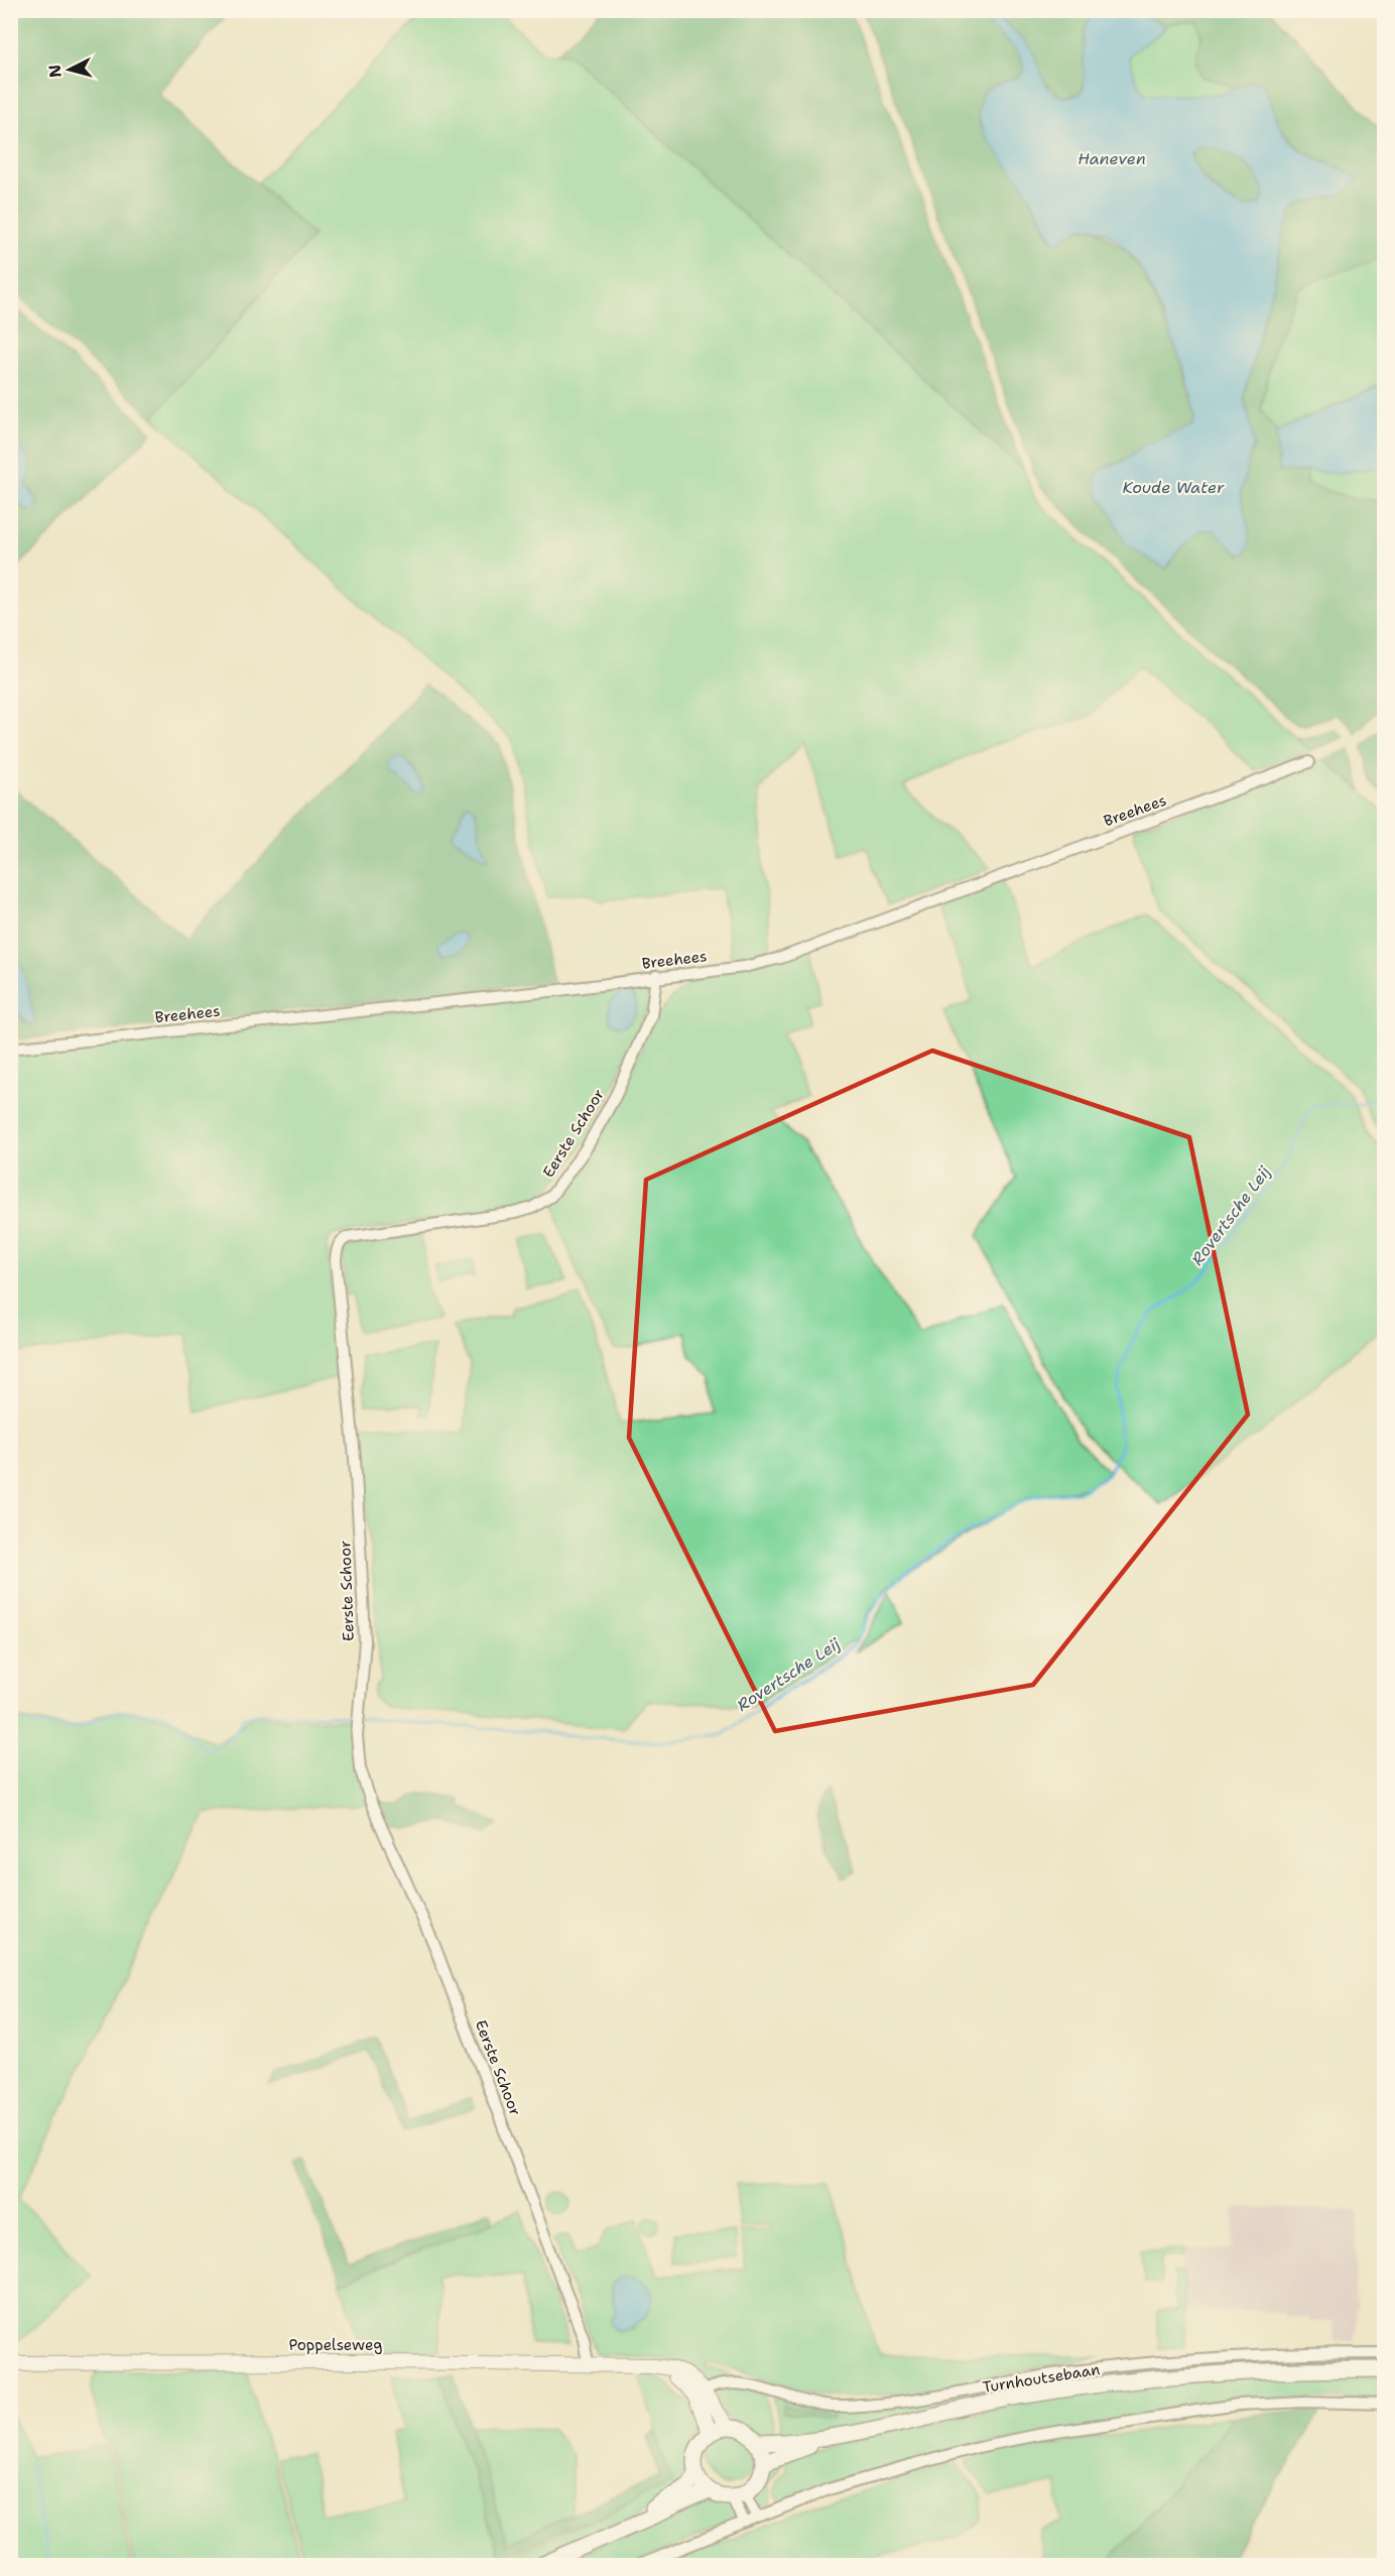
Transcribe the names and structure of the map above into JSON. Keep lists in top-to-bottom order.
{
  "streets": {
    "main road": ["Turnhoutsebaan"],
    "street": ["Breehees", "Eerste Schoor", "Poppelseweg"]
  },
  "crossings": [
    ["Breehees", "Eerste Schoor"],
    ["Eerste Schoor", "Poppelseweg"],
    ["Poppelseweg", "Turnhoutsebaan"]
  ],
  "water": ["Haneven", "Koude Water", "Rovertsche Leij"],
  "north": "left"
}
